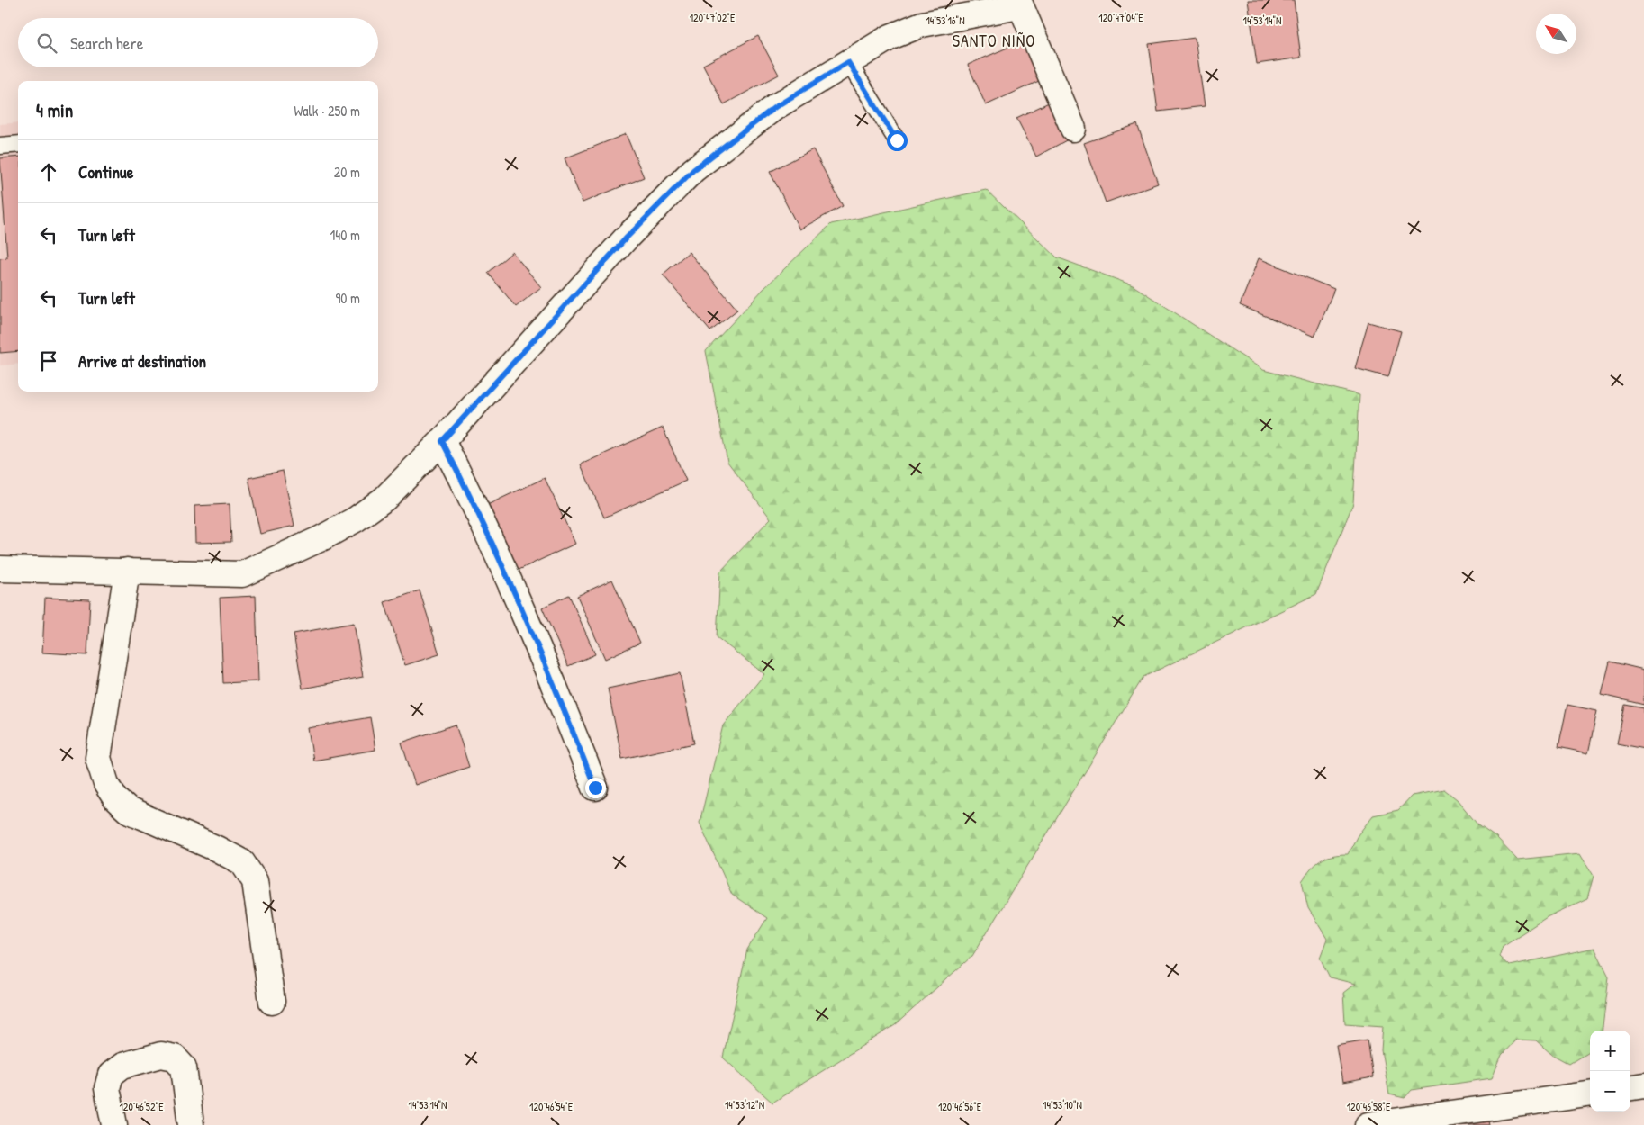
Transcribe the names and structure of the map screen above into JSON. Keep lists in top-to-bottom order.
{
  "districts": ["SANTO NIÑO"],
  "north": "top left",
  "page": {
    "search": "Search here",
    "heading": ["4 min", "Walk · 250 m"],
    "list": [
      ["Continue", "20 m"],
      ["Turn left", "140 m"],
      ["Turn left", "90 m"],
      "Arrive at destination"
    ],
    "map_buttons": ["+", "−"]
  },
  "coordinates": [
    "120°47'02\"E",
    "120°47'04\"E",
    "14°53'16\"N",
    "14°53'14\"N",
    "14°53'12\"N",
    "14°53'10\"N",
    "120°46'52\"E",
    "120°46'54\"E",
    "120°46'56\"E",
    "120°46'58\"E"
  ]
}
